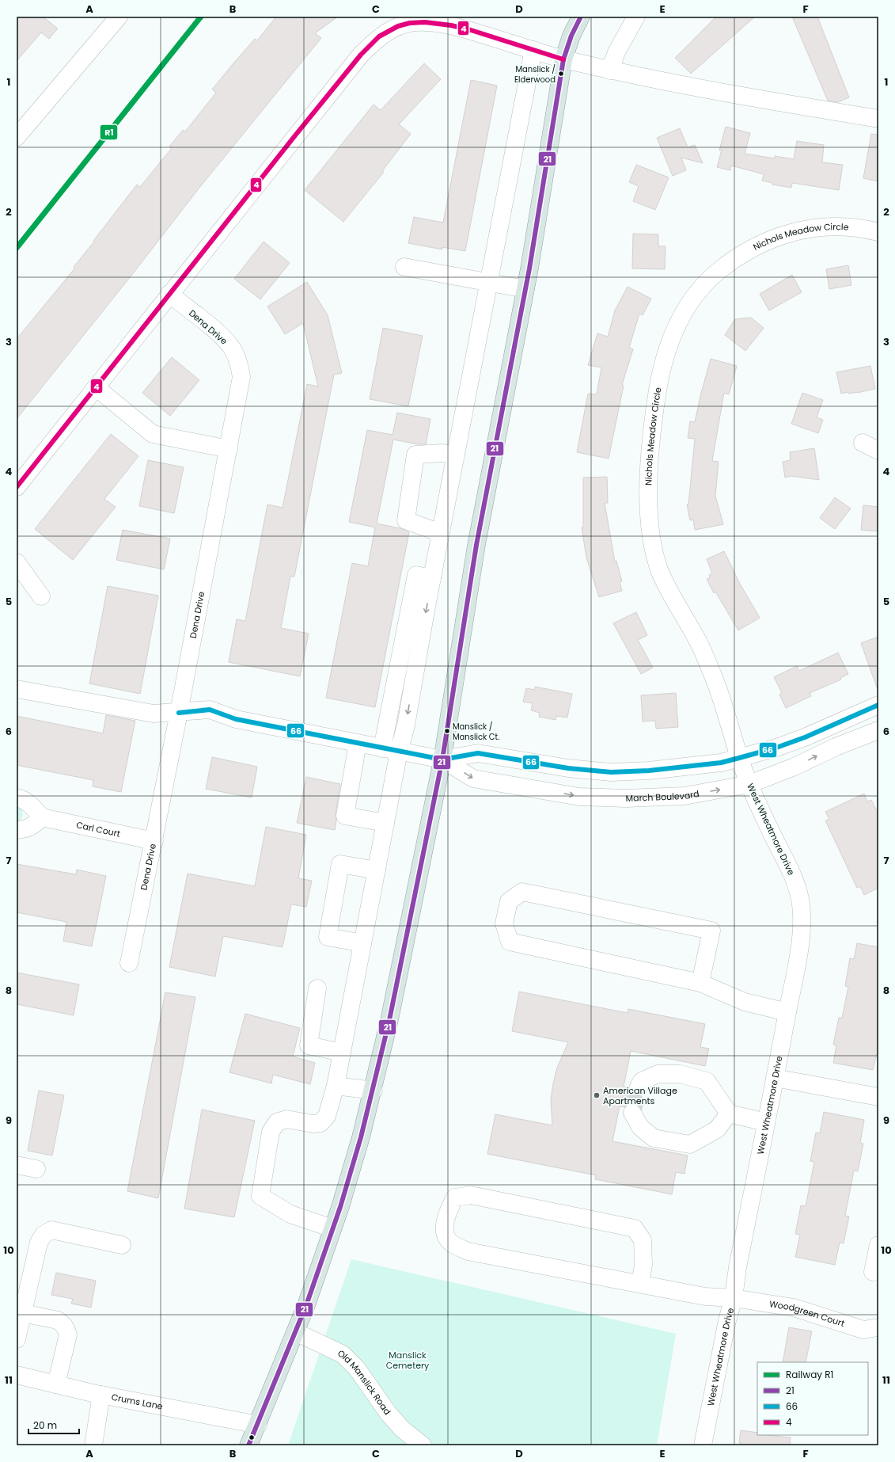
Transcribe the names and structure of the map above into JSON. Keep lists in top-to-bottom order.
{
  "streets": {
    "street": [
      "Nichols Meadow Circle",
      "Dena Drive",
      "March Boulevard",
      "Carl Court",
      "West Wheatmore Drive",
      "Woodgreen Court",
      "Old Manslick Road",
      "Crums Lane"
    ]
  },
  "crossings": [
    ["Nichols Meadow Circle", "March Boulevard"],
    ["Nichols Meadow Circle", "West Wheatmore Drive"],
    ["Dena Drive", "Carl Court"],
    ["March Boulevard", "West Wheatmore Drive"],
    ["West Wheatmore Drive", "Woodgreen Court"]
  ],
  "parks": ["Manslick Cemetery"],
  "places": ["Manslick / Elderwood", "Manslick / Manslick Ct.", "American Village Apartments"],
  "lines": [
    "rail line R1",
    "transit line 21",
    "transit line 4",
    "transit line 66"
  ],
  "legend": [
    "Railway R1",
    "21",
    "66",
    "4"
  ],
  "scale_bar": "20 m",
  "grid": {
    "columns": [
      "A",
      "B",
      "C",
      "D",
      "E",
      "F"
    ],
    "rows": [
      "1",
      "2",
      "3",
      "4",
      "5",
      "6",
      "7",
      "8",
      "9",
      "10",
      "11"
    ]
  }
}
